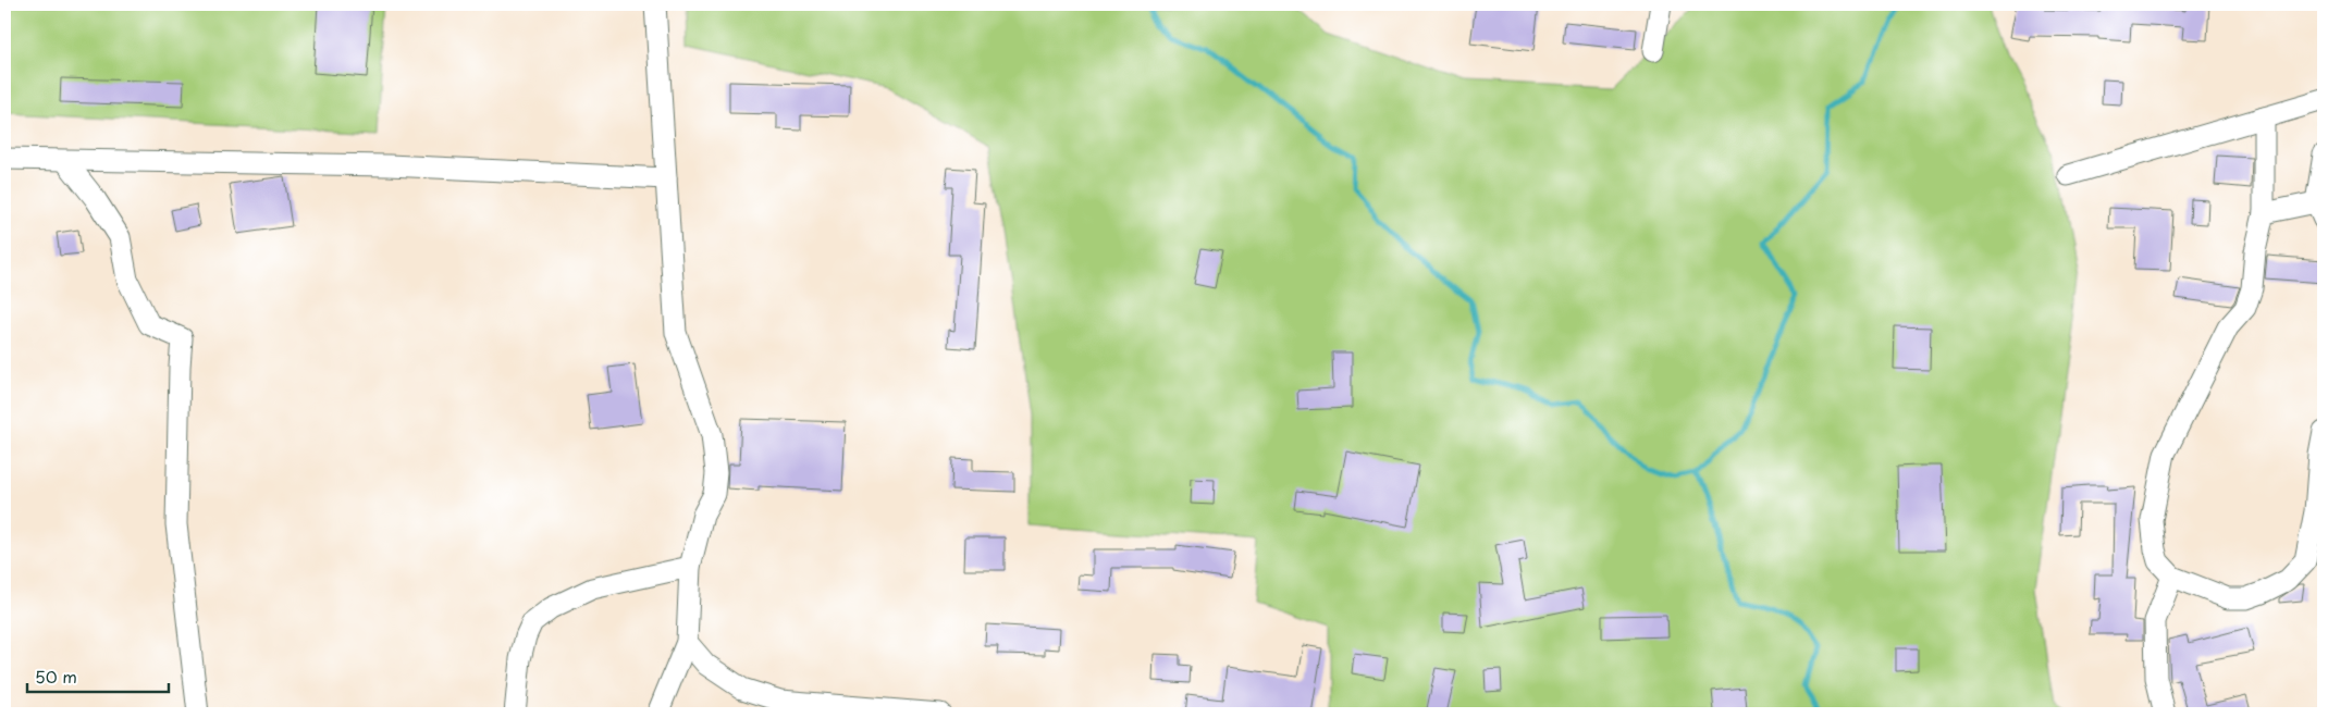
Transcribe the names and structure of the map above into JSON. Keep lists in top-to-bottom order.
{
  "scale_bar": "50 m"
}
